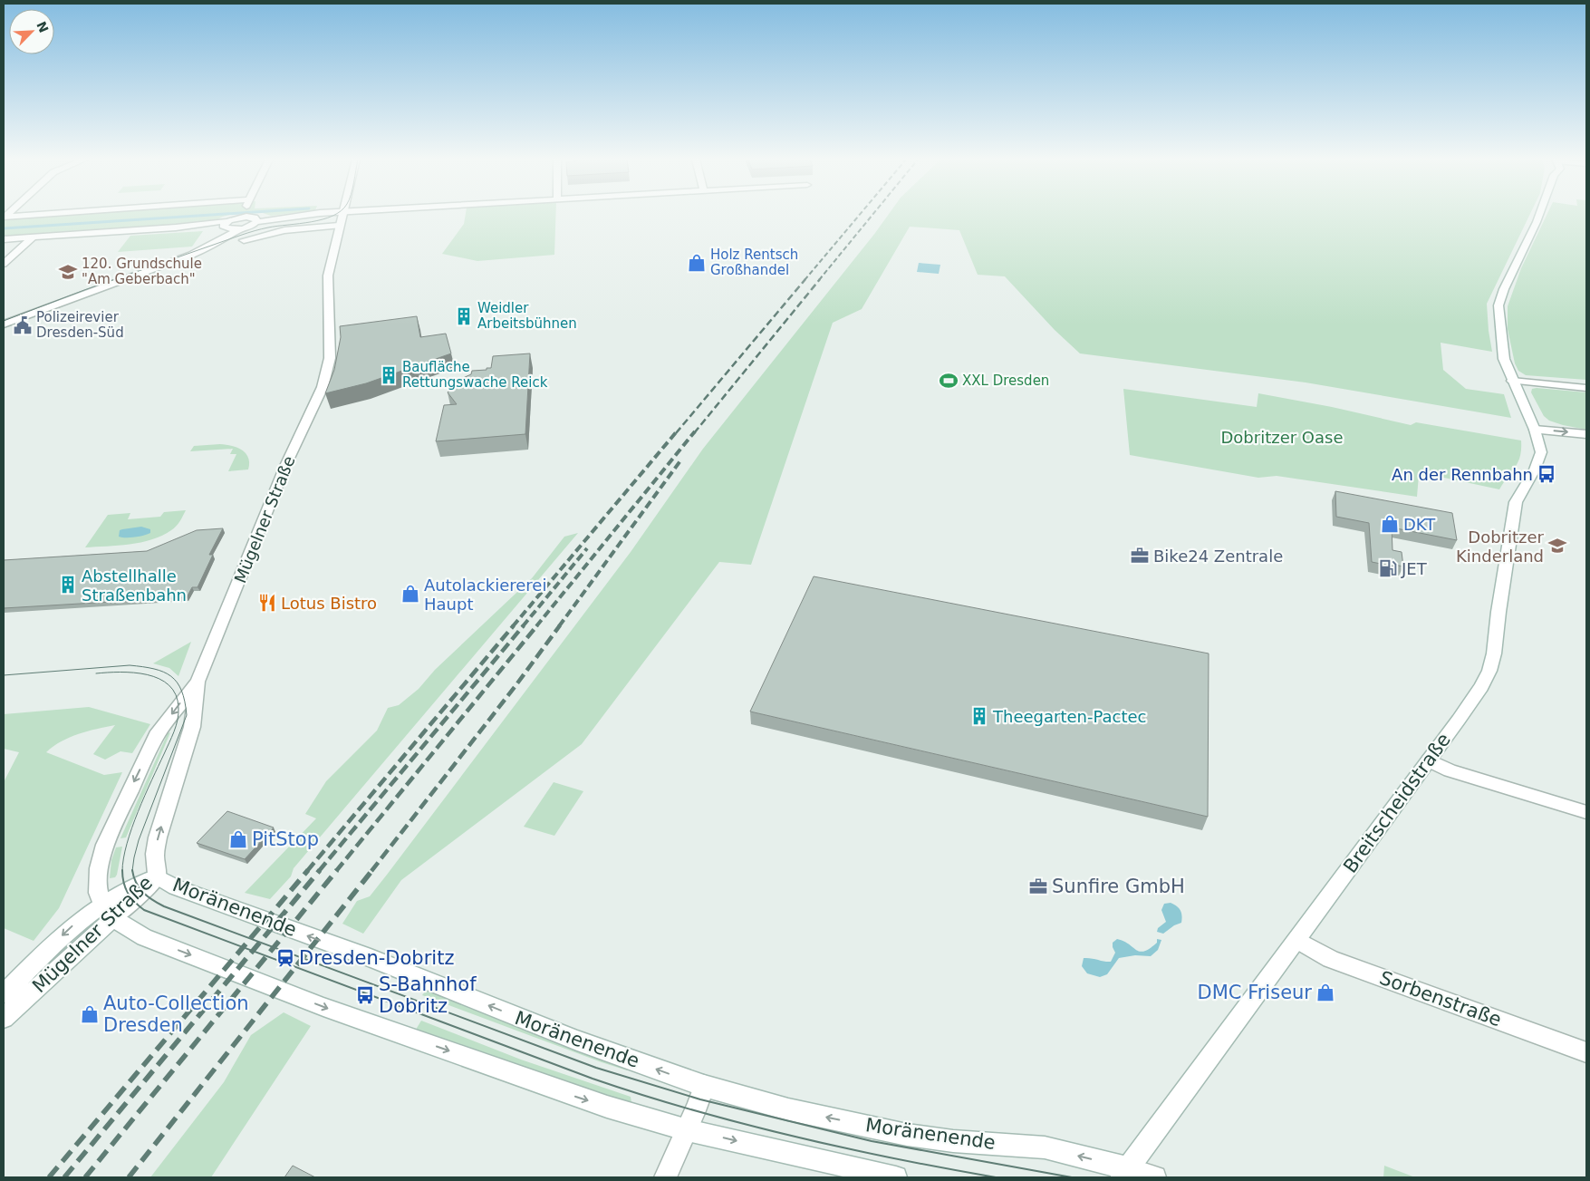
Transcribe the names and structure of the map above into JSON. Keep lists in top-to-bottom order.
{
  "streets": {
    "street": [
      "Mügelner Straße",
      "Breitscheidstraße",
      "Moränenende",
      "Sorbenstraße"
    ]
  },
  "crossings": [
    ["Mügelner Straße", "Moränenende"],
    ["Breitscheidstraße", "Moränenende"],
    ["Breitscheidstraße", "Sorbenstraße"]
  ],
  "parks": ["Dobritzer Oase"],
  "places": {
    "shop": [
      "Holz Rentsch Großhandel",
      "DKT",
      "Autolackiererei Haupt",
      "PitStop",
      "DMC Friseur",
      "Auto-Collection Dresden"
    ],
    "school or university": ["120. Grundschule \"Am Geberbach\"", "Dobritzer Kinderland"],
    "building": [
      "Weidler Arbeitsbühnen",
      "Baufläche Rettungswache Reick",
      "Abstellhalle Straßenbahn",
      "Theegarten-Pactec"
    ],
    "public building": ["Polizeirevier Dresden-Süd"],
    "sports": ["XXL Dresden"],
    "bus stop": ["An der Rennbahn", "S-Bahnhof Dobritz"],
    "office": ["Bike24 Zentrale", "Sunfire GmbH"],
    "fuel station": ["JET"],
    "restaurant": ["Lotus Bistro"],
    "station": ["Dresden-Dobritz"]
  },
  "north": "top right"
}
